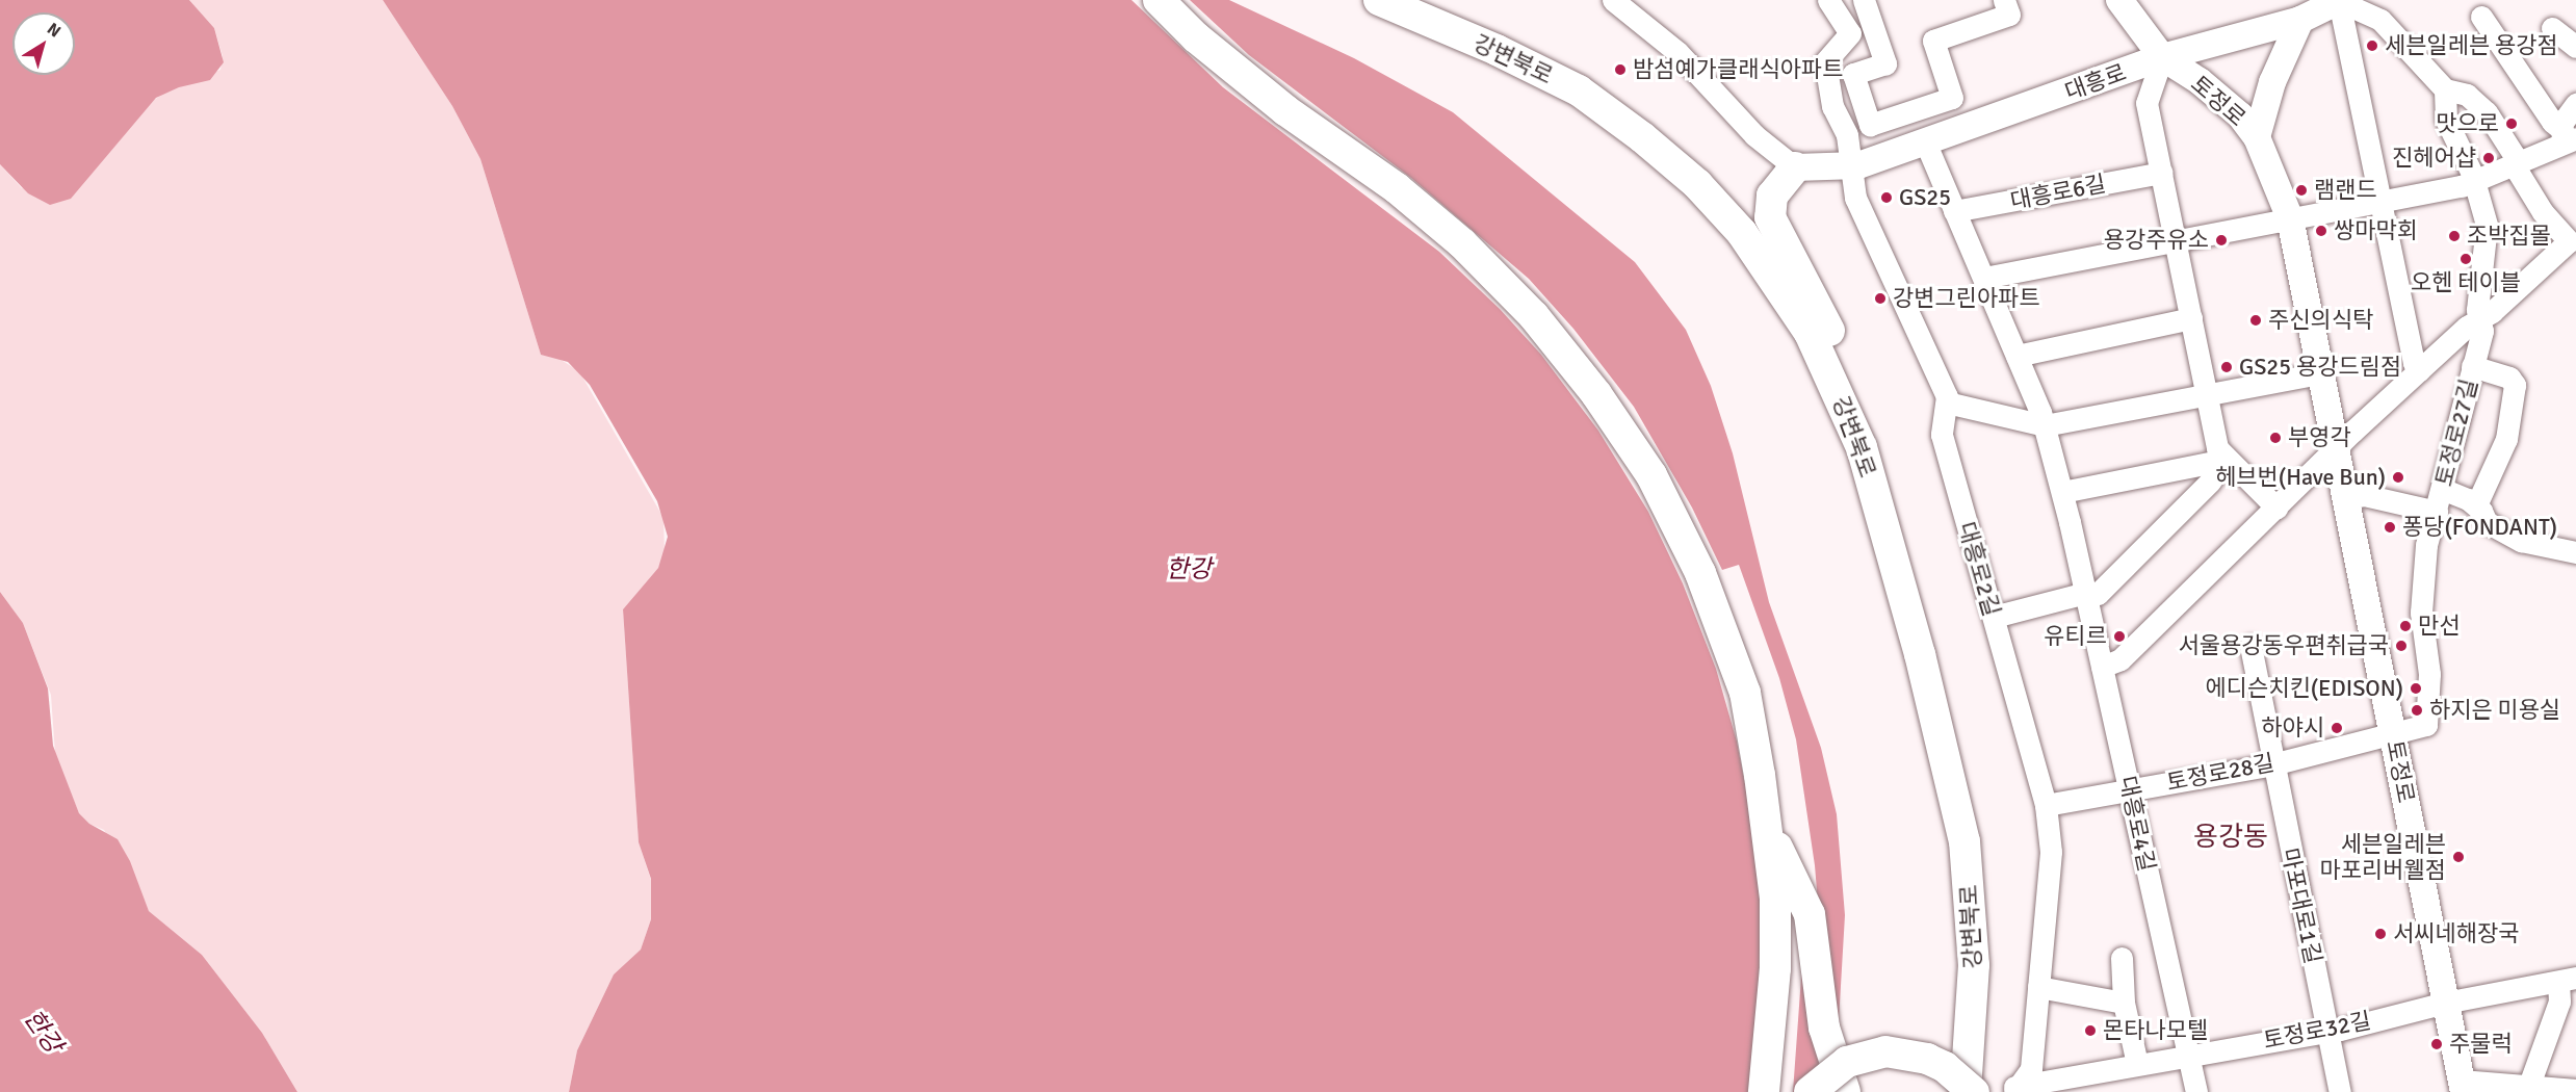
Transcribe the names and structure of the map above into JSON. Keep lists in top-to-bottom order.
{
  "streets": {
    "highway": ["강변북로"],
    "main road": ["대흥로", "토정로"],
    "street": [
      "대흥로6길",
      "토정로27길",
      "대흥로2길",
      "토정로28길",
      "대흥로4길",
      "마포대로1길",
      "토정로32길"
    ]
  },
  "crossings": [
    ["대흥로", "토정로"],
    ["대흥로", "대흥로4길"],
    ["토정로", "토정로27길"],
    ["토정로", "토정로28길"],
    ["토정로", "토정로32길"],
    ["대흥로6길", "대흥로4길"],
    ["토정로27길", "토정로28길"],
    ["대흥로2길", "토정로28길"],
    ["대흥로2길", "토정로32길"],
    ["토정로28길", "대흥로4길"],
    ["토정로28길", "마포대로1길"],
    ["대흥로4길", "토정로32길"],
    ["마포대로1길", "토정로32길"]
  ],
  "districts": ["용강동"],
  "water": ["한강"],
  "places": [
    "세븐일레븐 용강점",
    "밤섬예가클래식아파트",
    "맛으로",
    "진헤어샵",
    "램랜드",
    "GS25",
    "쌍마막회",
    "조박집몰",
    "용강주유소",
    "오헨 테이블",
    "강변그린아파트",
    "주신의식탁",
    "GS25 용강드림점",
    "부영각",
    "헤브번(Have Bun)",
    "퐁당(FONDANT)",
    "만선",
    "유티르",
    "서울용강동우편취급국",
    "에디슨치킨(EDISON)",
    "하지은 미용실",
    "하야시",
    "세븐일레븐 마포리버웰점",
    "서씨네해장국",
    "몬타나모텔",
    "주물럭"
  ],
  "north": "top right"
}
